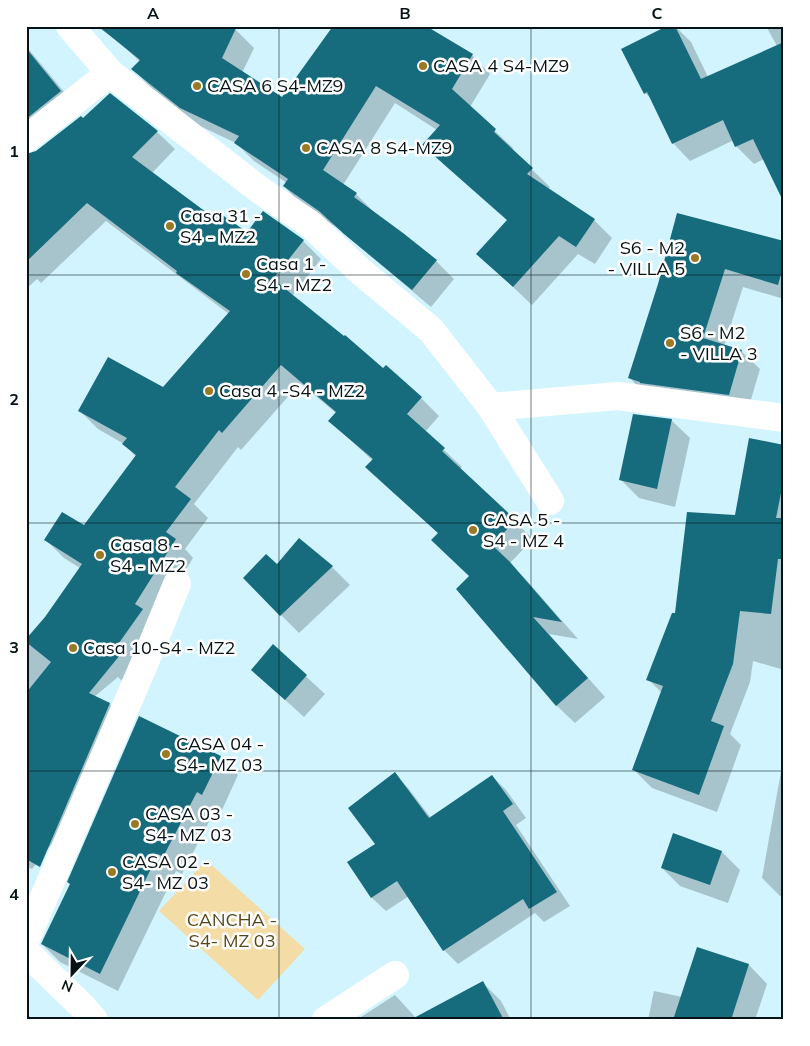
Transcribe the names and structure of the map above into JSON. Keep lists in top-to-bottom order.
{
  "parks": ["CANCHA - S4- MZ 03"],
  "places": [
    "CASA 4 S4-MZ9",
    "CASA 6 S4-MZ9",
    "CASA 8 S4-MZ9",
    "Casa 31 - S4 - MZ2",
    "S6 - M2 - VILLA 5",
    "Casa 1 - S4 - MZ2",
    "S6 - M2 - VILLA 3",
    "Casa 4 -S4 - MZ2",
    "CASA 5 - S4 - MZ 4",
    "Casa 8 - S4 - MZ2",
    "Casa 10-S4 - MZ2",
    "CASA 04 - S4- MZ 03",
    "CASA 03 - S4- MZ 03",
    "CASA 02 - S4- MZ 03"
  ],
  "north": "bottom",
  "grid": {
    "columns": ["A", "B", "C"],
    "rows": [
      "1",
      "2",
      "3",
      "4"
    ]
  }
}
